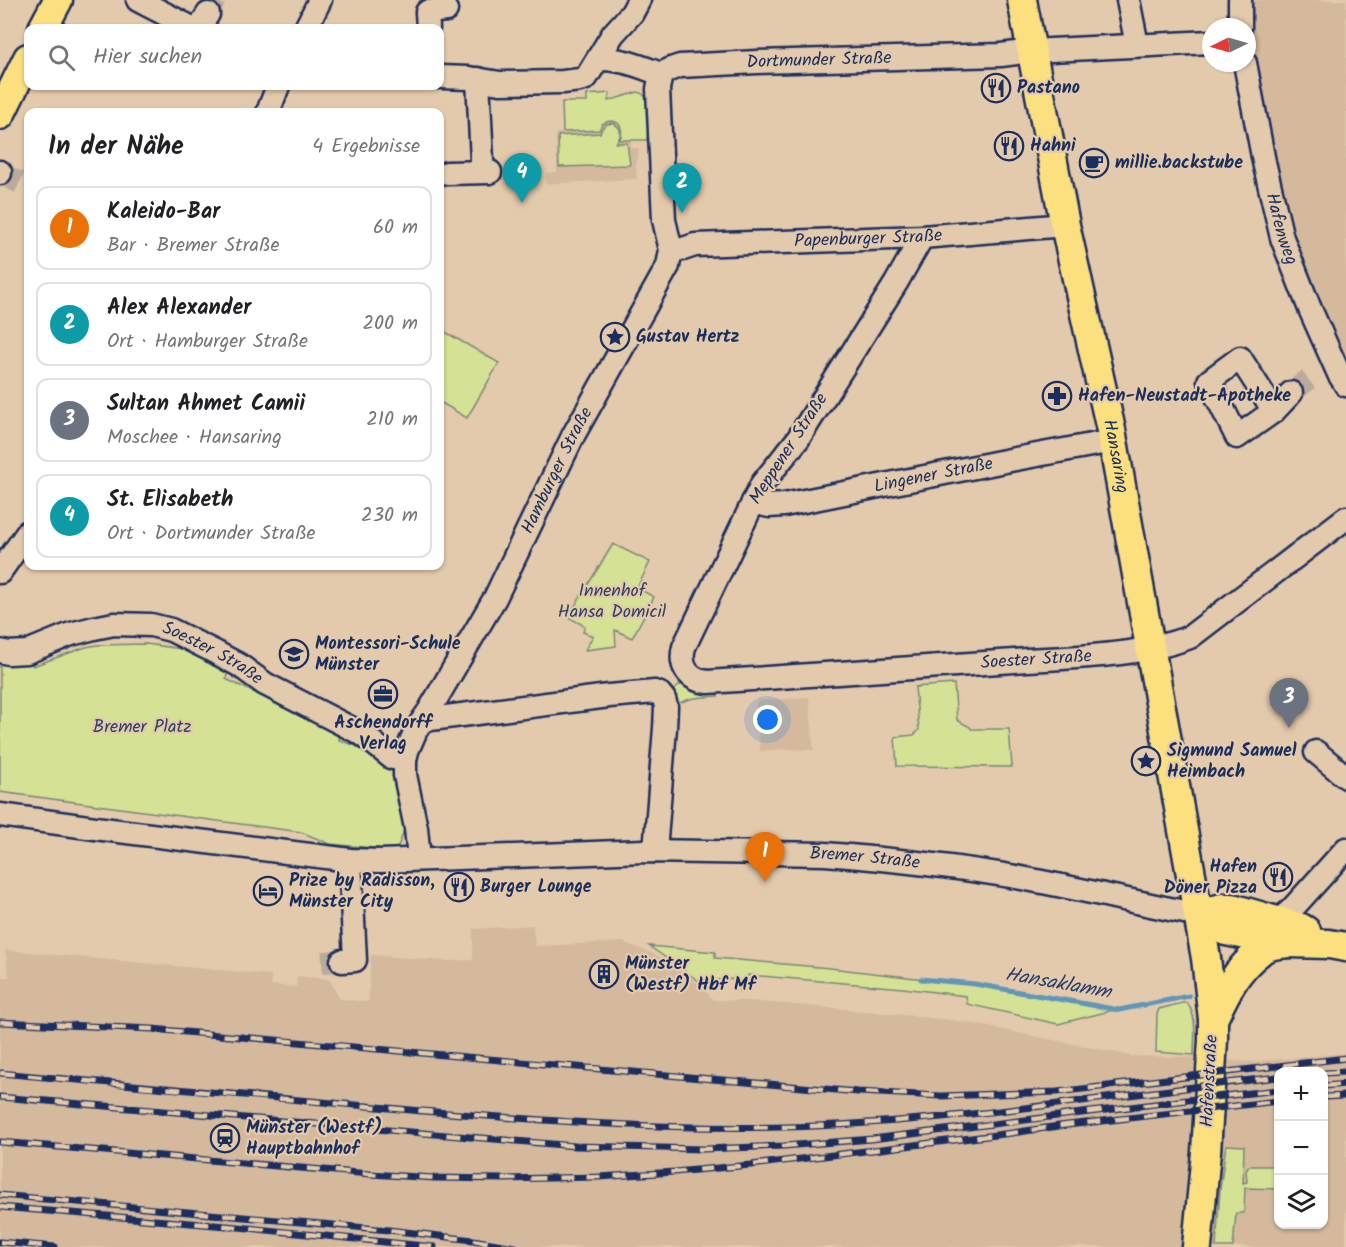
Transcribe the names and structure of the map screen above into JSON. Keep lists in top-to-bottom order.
{
  "streets": {
    "main road": ["Hansaring", "Hafenstraße"],
    "street": [
      "Dortmunder Straße",
      "Hafenweg",
      "Papenburger Straße",
      "Meppener Straße",
      "Hamburger Straße",
      "Lingener Straße",
      "Soester Straße",
      "Bremer Straße"
    ]
  },
  "crossings": [
    ["Dortmunder Straße", "Hansaring"],
    ["Papenburger Straße", "Meppener Straße"],
    ["Papenburger Straße", "Hansaring"],
    ["Papenburger Straße", "Hamburger Straße"],
    ["Meppener Straße", "Lingener Straße"],
    ["Meppener Straße", "Soester Straße"],
    ["Hansaring", "Lingener Straße"],
    ["Hansaring", "Soester Straße"],
    ["Hansaring", "Bremer Straße"],
    ["Hansaring", "Hafenstraße"],
    ["Hamburger Straße", "Soester Straße"],
    ["Hamburger Straße", "Bremer Straße"],
    ["Bremer Straße", "Hafenstraße"]
  ],
  "water": ["Hansaklamm"],
  "parks": ["Innenhof Hansa Domicil", "Bremer Platz"],
  "places": {
    "restaurant": [
      "Pastano",
      "Hahni",
      "Hafen Döner Pizza",
      "Burger Lounge"
    ],
    "cafe": ["millie.backstube"],
    "place": ["Gustav Hertz", "Sigmund Samuel Heimbach"],
    "pharmacy": ["Hafen-Neustadt-Apotheke"],
    "school or university": ["Montessori-Schule Münster"],
    "office": ["Aschendorff Verlag"],
    "hotel": ["Prize by Radisson, Münster City"],
    "building": ["Münster (Westf) Hbf Mf"],
    "station": ["Münster (Westf) Hauptbahnhof"]
  },
  "north": "left",
  "page": {
    "search": "Hier suchen",
    "heading": ["In der Nähe", "4 Ergebnisse"],
    "pins": [
      "4",
      "2",
      "3",
      "1"
    ],
    "list": [
      {
        "mark": "1",
        "name": "Kaleido-Bar",
        "note": "Bar · Bremer Straße",
        "value": "60 m"
      },
      {
        "mark": "2",
        "name": "Alex Alexander",
        "note": "Ort · Hamburger Straße",
        "value": "200 m"
      },
      {
        "mark": "3",
        "name": "Sultan Ahmet Camii",
        "note": "Moschee · Hansaring",
        "value": "210 m"
      },
      {
        "mark": "4",
        "name": "St. Elisabeth",
        "note": "Ort · Dortmunder Straße",
        "value": "230 m"
      }
    ],
    "map_buttons": ["+", "−"]
  }
}
